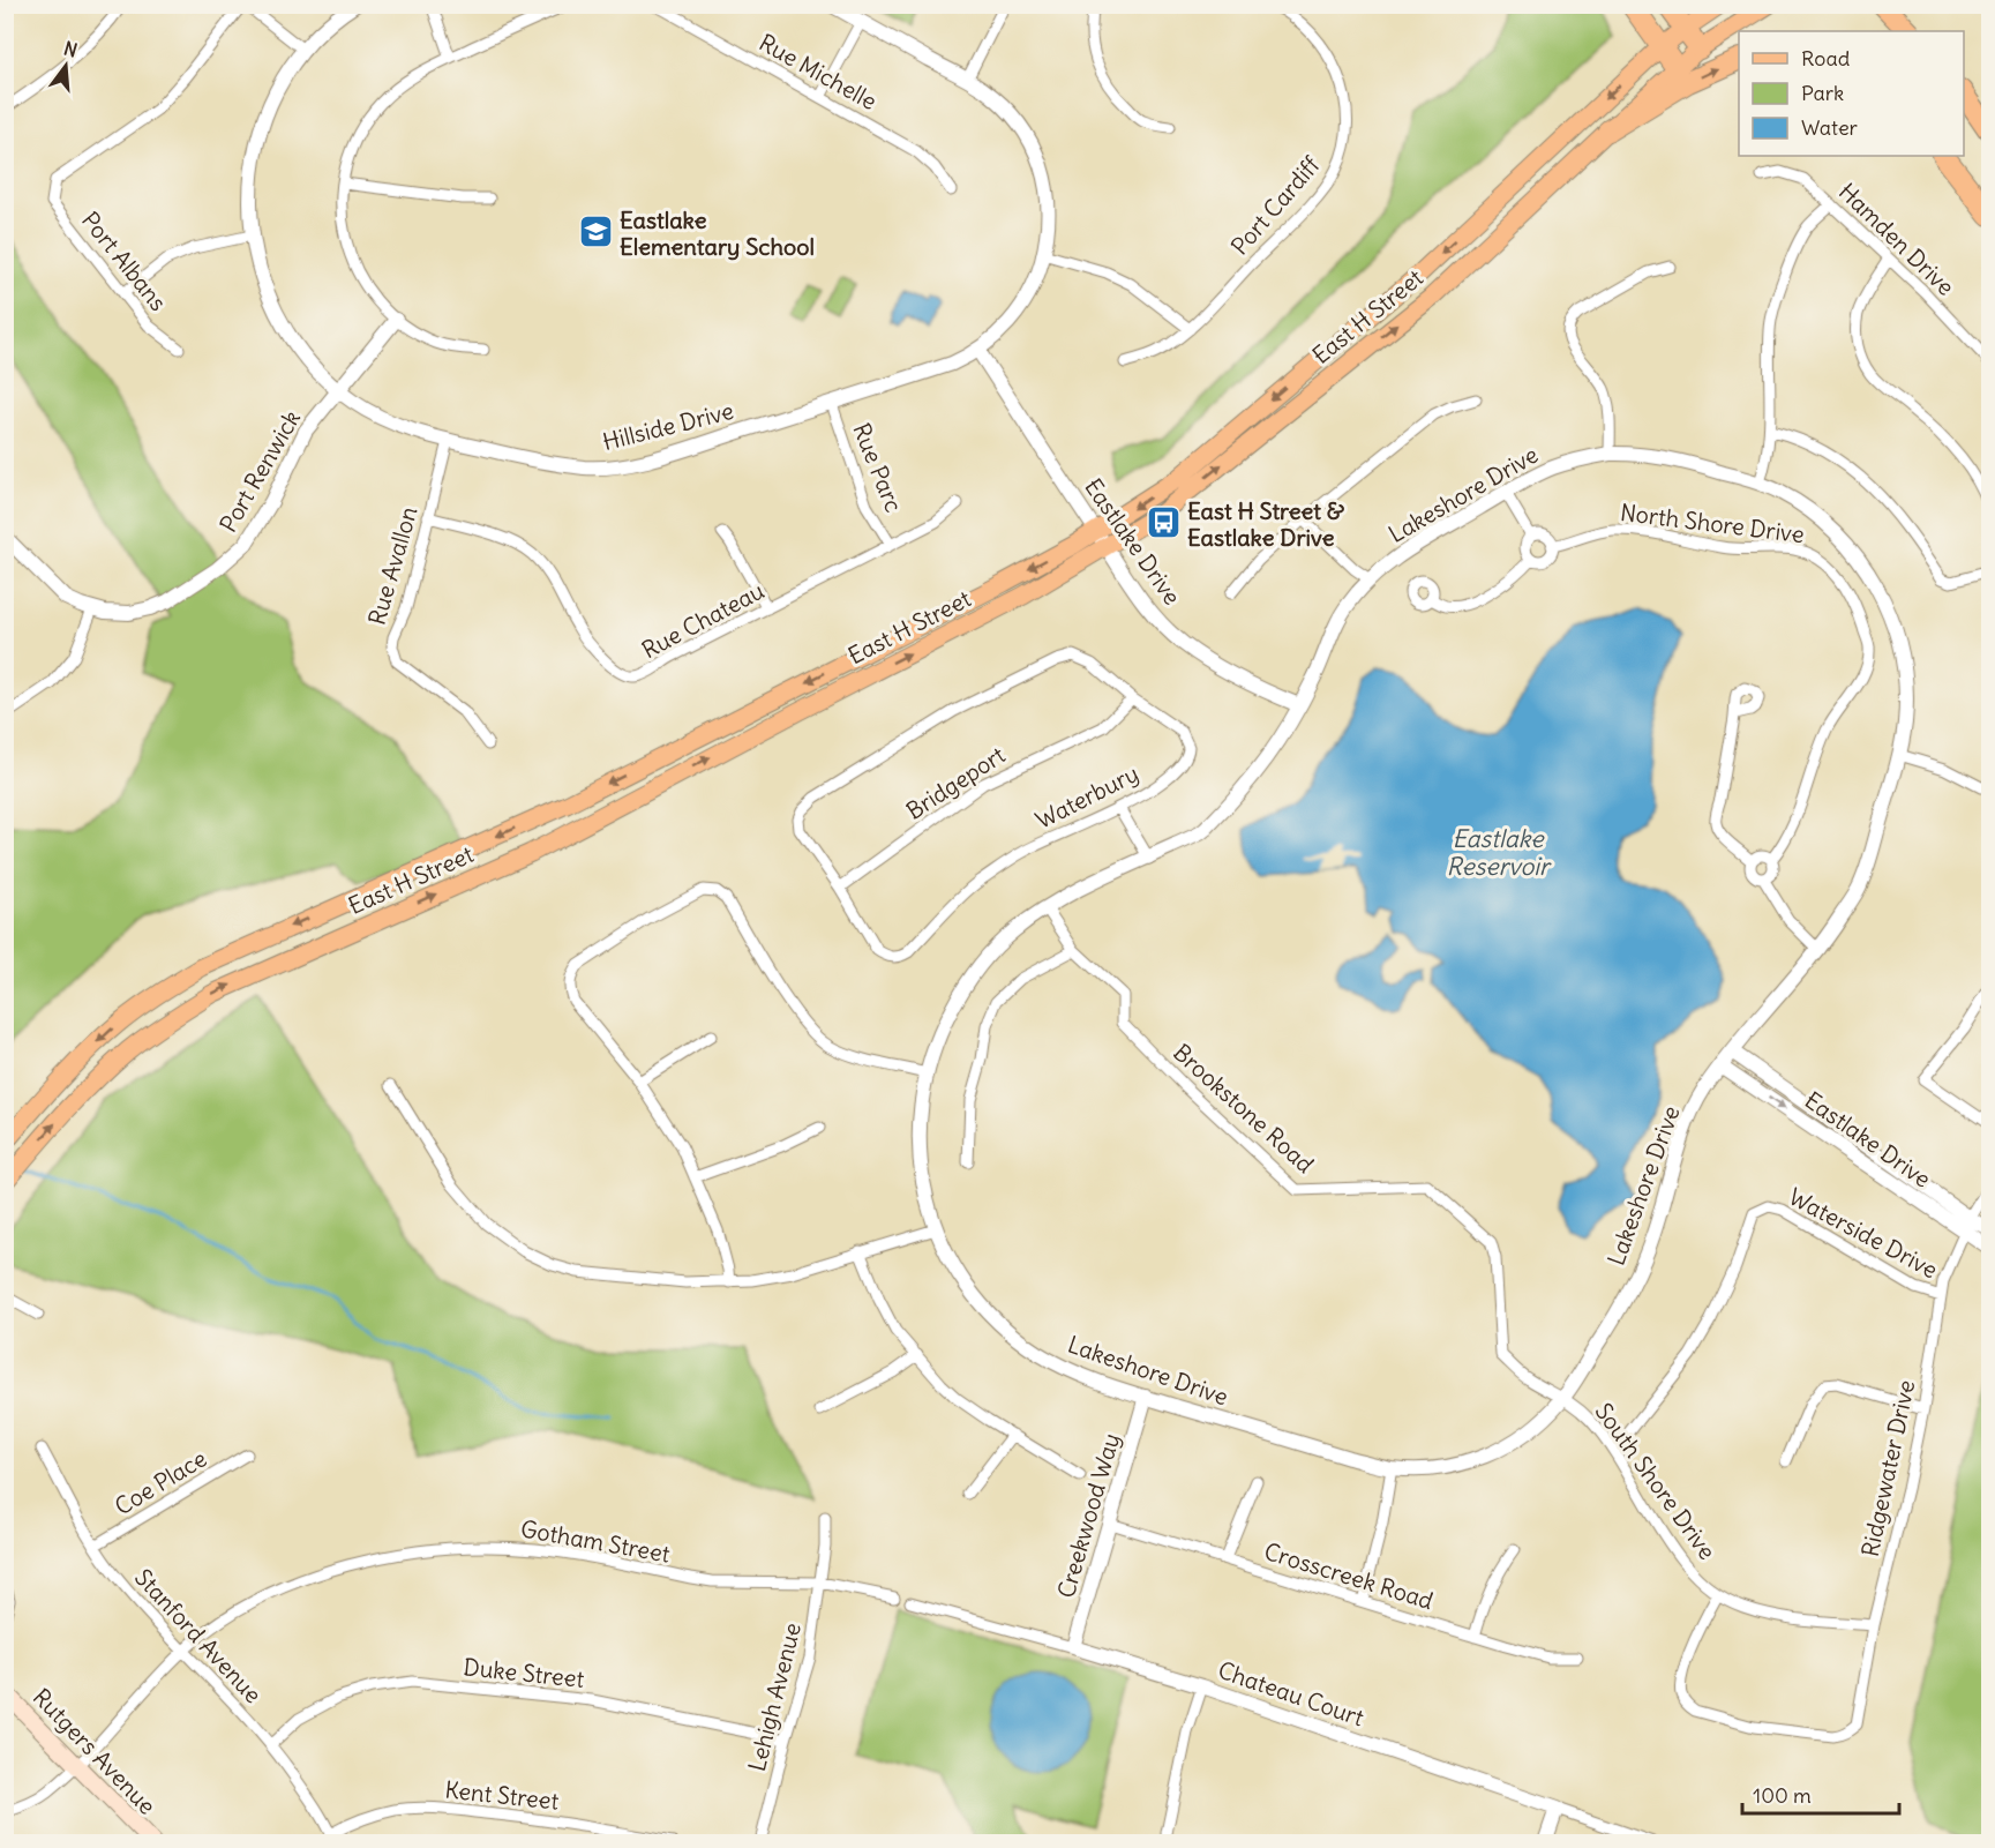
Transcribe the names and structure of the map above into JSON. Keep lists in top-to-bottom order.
{
  "streets": {
    "main road": ["East H Street", "Rutgers Avenue"],
    "street": [
      "Rue Michelle",
      "Port Cardiff",
      "Hamden Drive",
      "Port Albans",
      "Hillside Drive",
      "Rue Parc",
      "Port Renwick",
      "Lakeshore Drive",
      "North Shore Drive",
      "Eastlake Drive",
      "Rue Avallon",
      "Rue Chateau",
      "Bridgeport",
      "Waterbury",
      "Brookstone Road",
      "Waterside Drive",
      "Ridgewater Drive",
      "South Shore Drive",
      "Coe Place",
      "Creekwood Way",
      "Gotham Street",
      "Crosscreek Road",
      "Stanford Avenue",
      "Duke Street",
      "Chateau Court",
      "Lehigh Avenue",
      "Kent Street"
    ]
  },
  "crossings": [
    ["East H Street", "Eastlake Drive"],
    ["Hillside Drive", "Rue Parc"],
    ["Hillside Drive", "Port Renwick"],
    ["Hillside Drive", "Eastlake Drive"],
    ["Hillside Drive", "Rue Avallon"],
    ["Rue Parc", "Rue Chateau"],
    ["Lakeshore Drive", "Eastlake Drive"],
    ["Lakeshore Drive", "Brookstone Road"],
    ["Lakeshore Drive", "South Shore Drive"],
    ["Lakeshore Drive", "Creekwood Way"],
    ["Eastlake Drive", "Ridgewater Drive"],
    ["Rue Avallon", "Rue Chateau"],
    ["Bridgeport", "Waterbury"],
    ["Brookstone Road", "South Shore Drive"],
    ["Waterside Drive", "Ridgewater Drive"],
    ["Waterside Drive", "South Shore Drive"],
    ["Ridgewater Drive", "South Shore Drive"],
    ["Coe Place", "Stanford Avenue"],
    ["Creekwood Way", "Crosscreek Road"],
    ["Creekwood Way", "Chateau Court"],
    ["Gotham Street", "Stanford Avenue"],
    ["Gotham Street", "Lehigh Avenue"],
    ["Gotham Street", "Rutgers Avenue"],
    ["Stanford Avenue", "Duke Street"],
    ["Stanford Avenue", "Kent Street"],
    ["Duke Street", "Lehigh Avenue"]
  ],
  "water": ["Eastlake Reservoir"],
  "places": {
    "school or university": ["Eastlake Elementary School"],
    "bus stop": ["East H Street & Eastlake Drive"]
  },
  "legend": ["Road", "Park", "Water"],
  "scale_bar": "100 m",
  "north": "top"
}
